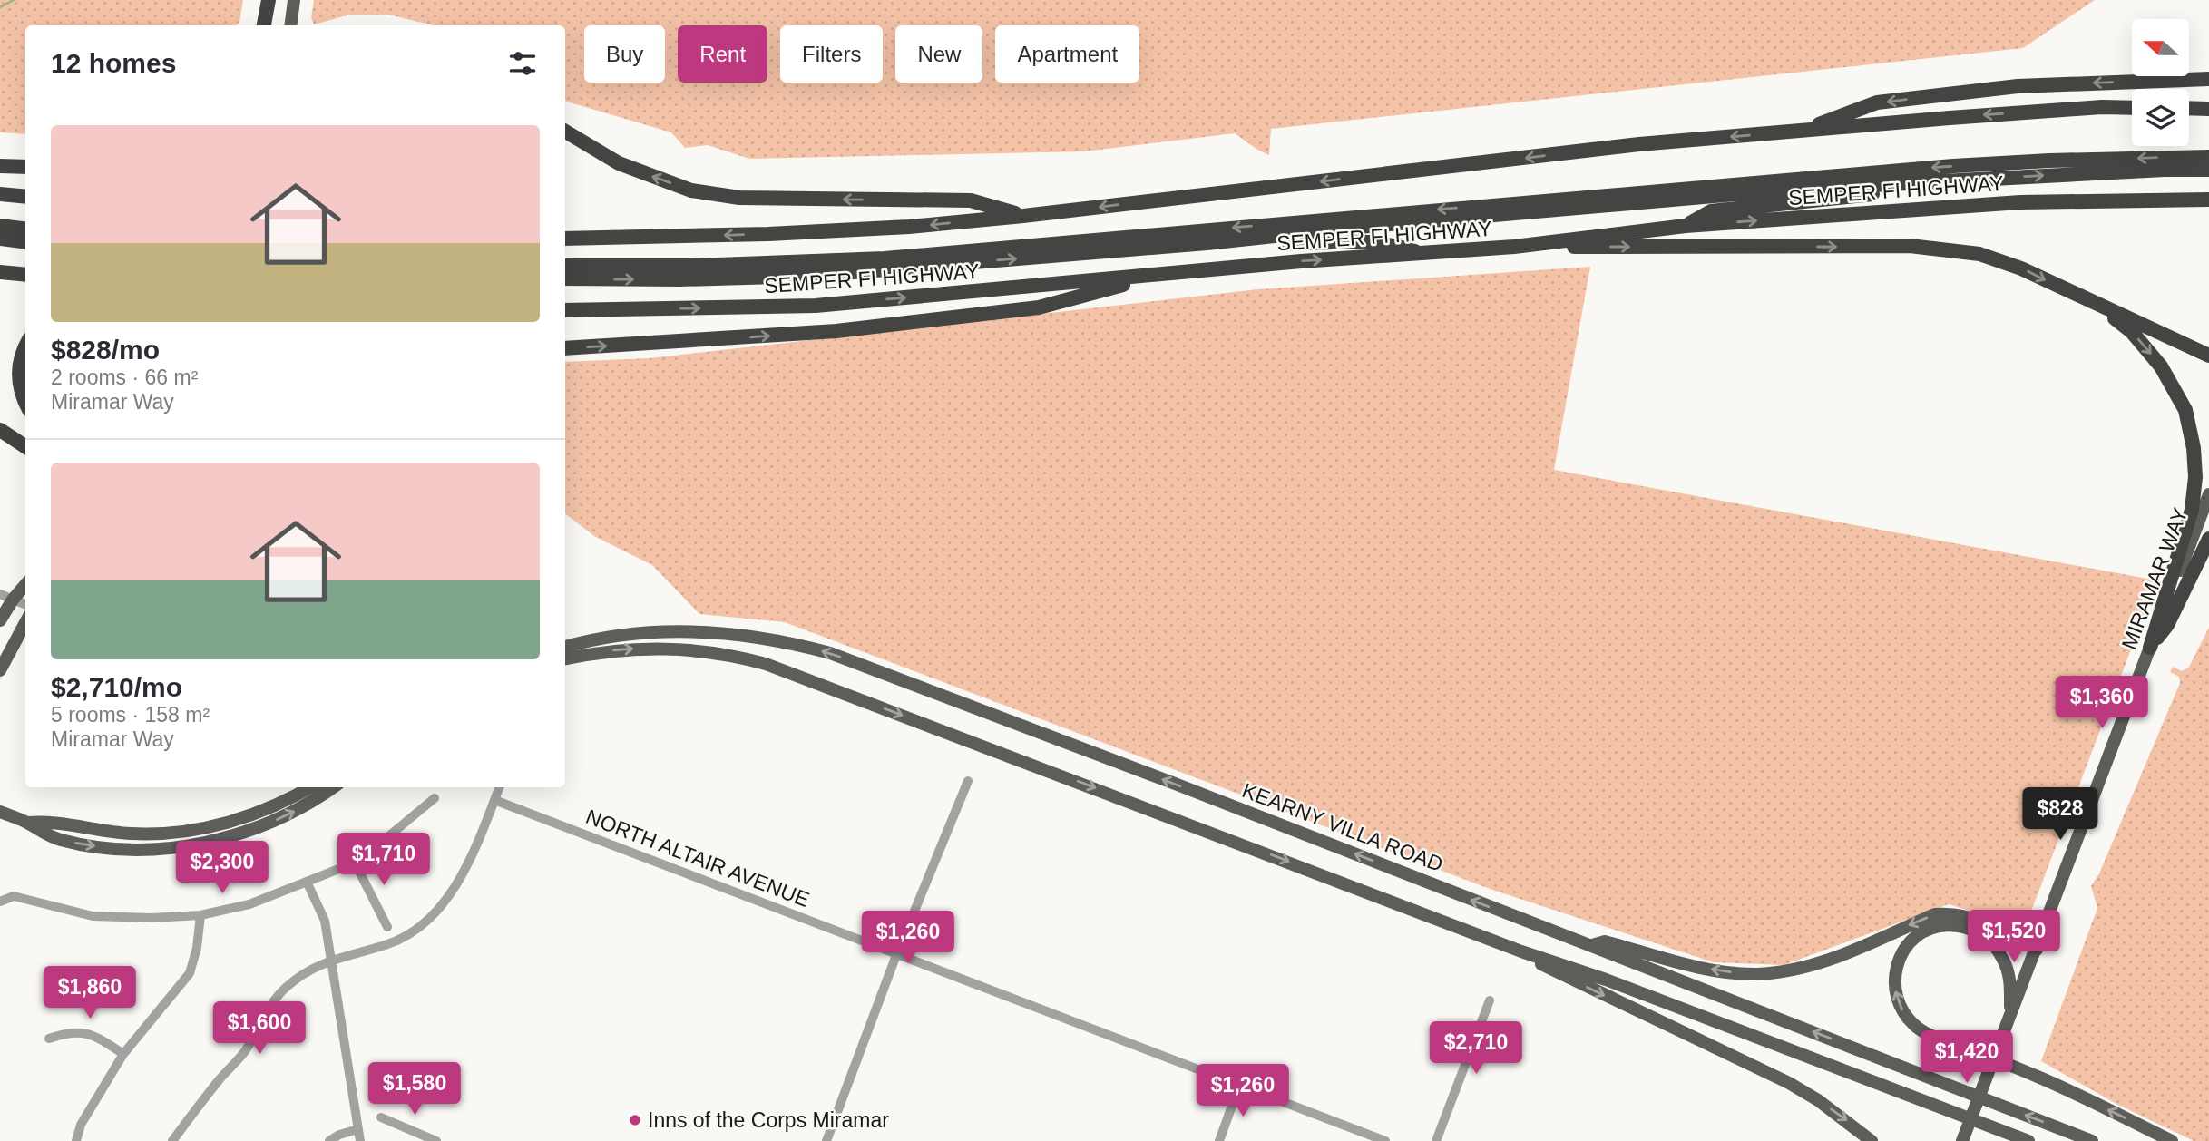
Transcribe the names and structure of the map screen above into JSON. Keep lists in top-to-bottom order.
{
  "streets": {
    "highway": ["SEMPER FI HIGHWAY"],
    "main road": ["MIRAMAR WAY", "KEARNY VILLA ROAD"],
    "street": ["NORTH ALTAIR AVENUE"]
  },
  "places": ["Inns of the Corps Miramar"],
  "north": "left",
  "page": {
    "chip": [
      "Buy",
      "Rent",
      "Filters",
      "New",
      "Apartment"
    ],
    "heading": "12 homes",
    "list": [
      {
        "name": "$828/mo",
        "note": "2 rooms · 66 m² · Miramar Way"
      },
      {
        "name": "$2,710/mo",
        "note": "5 rooms · 158 m² · Miramar Way"
      }
    ],
    "price": [
      "$1,360",
      "$828",
      "$1,710",
      "$2,300",
      "$1,520",
      "$1,260",
      "$1,860",
      "$1,600",
      "$2,710",
      "$1,420",
      "$1,580",
      "$1,260"
    ]
  }
}
